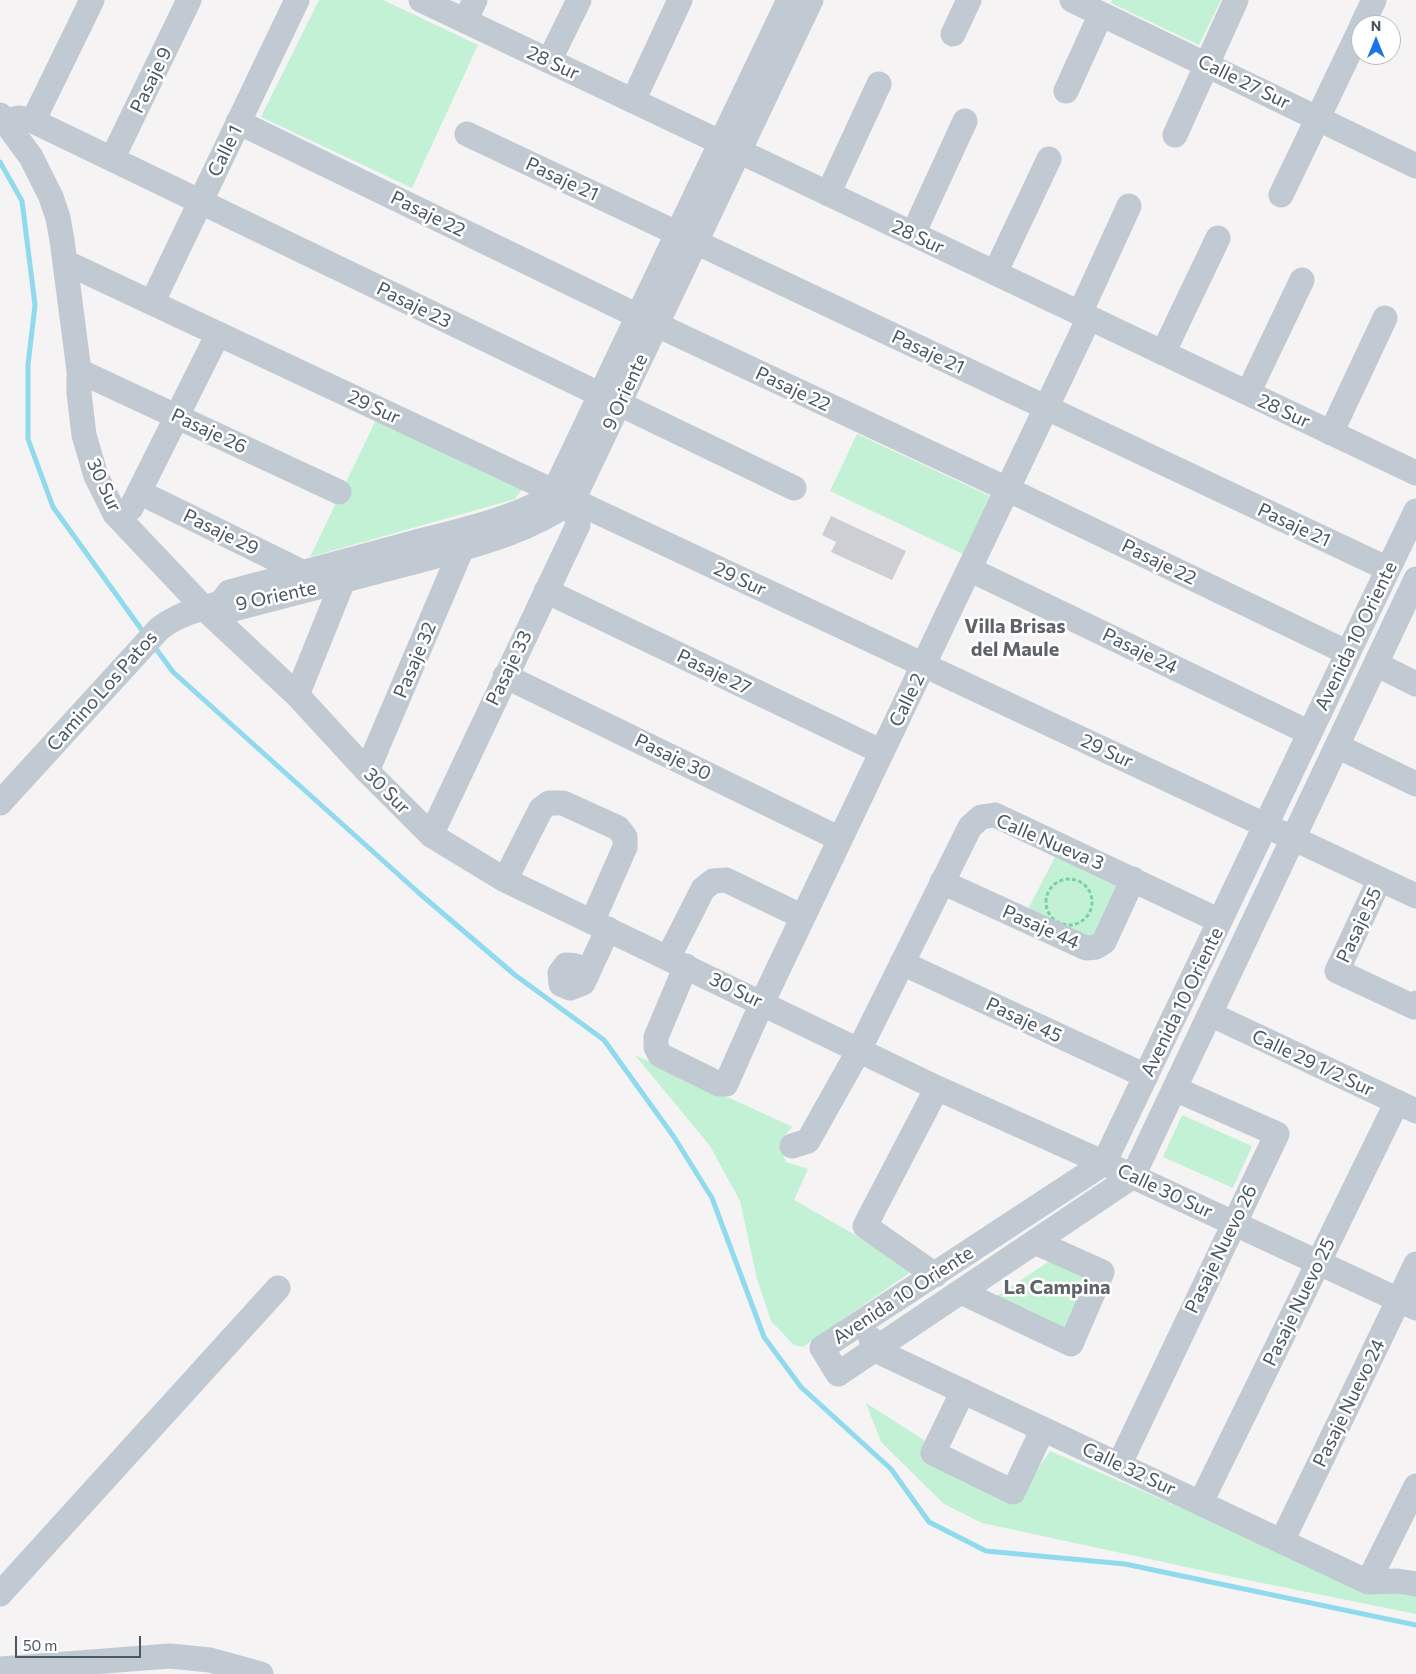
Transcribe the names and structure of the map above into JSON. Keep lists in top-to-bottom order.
{
  "streets": {
    "street": [
      "28 Sur",
      "Pasaje 9",
      "Calle 27 Sur",
      "Calle 1",
      "Pasaje 21",
      "Pasaje 22",
      "Pasaje 23",
      "9 Oriente",
      "29 Sur",
      "Pasaje 26",
      "30 Sur",
      "Pasaje 29",
      "Avenida 10 Oriente",
      "Pasaje 24",
      "Pasaje 32",
      "Pasaje 33",
      "Pasaje 27",
      "Camino Los Patos",
      "Calle 2",
      "Pasaje 30",
      "Calle Nueva 3",
      "Pasaje 55",
      "Pasaje 44",
      "Pasaje 45",
      "Calle 29 1/2 Sur",
      "Calle 30 Sur",
      "Pasaje Nuevo 26",
      "Pasaje Nuevo 25",
      "Pasaje Nuevo 24",
      "Calle 32 Sur"
    ]
  },
  "crossings": [
    ["28 Sur", "9 Oriente"],
    ["28 Sur", "Calle 2"],
    ["Pasaje 9", "Pasaje 23"],
    ["Calle 1", "Pasaje 22"],
    ["Calle 1", "Pasaje 23"],
    ["Calle 1", "29 Sur"],
    ["Pasaje 21", "9 Oriente"],
    ["Pasaje 21", "Avenida 10 Oriente"],
    ["Pasaje 21", "Calle 2"],
    ["Pasaje 22", "9 Oriente"],
    ["Pasaje 22", "Avenida 10 Oriente"],
    ["Pasaje 22", "Calle 2"],
    ["Pasaje 23", "9 Oriente"],
    ["9 Oriente", "29 Sur"],
    ["9 Oriente", "30 Sur"],
    ["9 Oriente", "Pasaje 29"],
    ["9 Oriente", "Pasaje 32"],
    ["9 Oriente", "Pasaje 33"],
    ["9 Oriente", "Camino Los Patos"],
    ["29 Sur", "30 Sur"],
    ["29 Sur", "Avenida 10 Oriente"],
    ["29 Sur", "Pasaje 33"],
    ["29 Sur", "Calle 2"],
    ["29 Sur", "Pasaje 55"],
    ["Pasaje 26", "30 Sur"],
    ["30 Sur", "Avenida 10 Oriente"],
    ["30 Sur", "Pasaje 32"],
    ["30 Sur", "Pasaje 33"],
    ["30 Sur", "Camino Los Patos"],
    ["30 Sur", "Calle 2"],
    ["30 Sur", "Calle Nueva 3"],
    ["30 Sur", "Calle 30 Sur"],
    ["Avenida 10 Oriente", "Pasaje 24"],
    ["Avenida 10 Oriente", "Calle Nueva 3"],
    ["Avenida 10 Oriente", "Pasaje 45"],
    ["Avenida 10 Oriente", "Calle 29 1/2 Sur"],
    ["Avenida 10 Oriente", "Calle 30 Sur"],
    ["Avenida 10 Oriente", "Pasaje Nuevo 26"],
    ["Avenida 10 Oriente", "Calle 32 Sur"],
    ["Pasaje 24", "Calle 2"],
    ["Pasaje 33", "Pasaje 27"],
    ["Pasaje 33", "Pasaje 30"],
    ["Pasaje 27", "Calle 2"],
    ["Calle 2", "Pasaje 30"],
    ["Calle Nueva 3", "Pasaje 44"],
    ["Calle Nueva 3", "Pasaje 45"],
    ["Calle 29 1/2 Sur", "Pasaje Nuevo 25"],
    ["Calle 30 Sur", "Pasaje Nuevo 26"],
    ["Calle 30 Sur", "Pasaje Nuevo 25"],
    ["Calle 30 Sur", "Pasaje Nuevo 24"],
    ["Pasaje Nuevo 26", "Calle 32 Sur"],
    ["Pasaje Nuevo 25", "Calle 32 Sur"],
    ["Pasaje Nuevo 24", "Calle 32 Sur"]
  ],
  "districts": ["Villa Brisas del Maule", "La Campina"],
  "scale_bar": "50 m",
  "north": "top"
}
